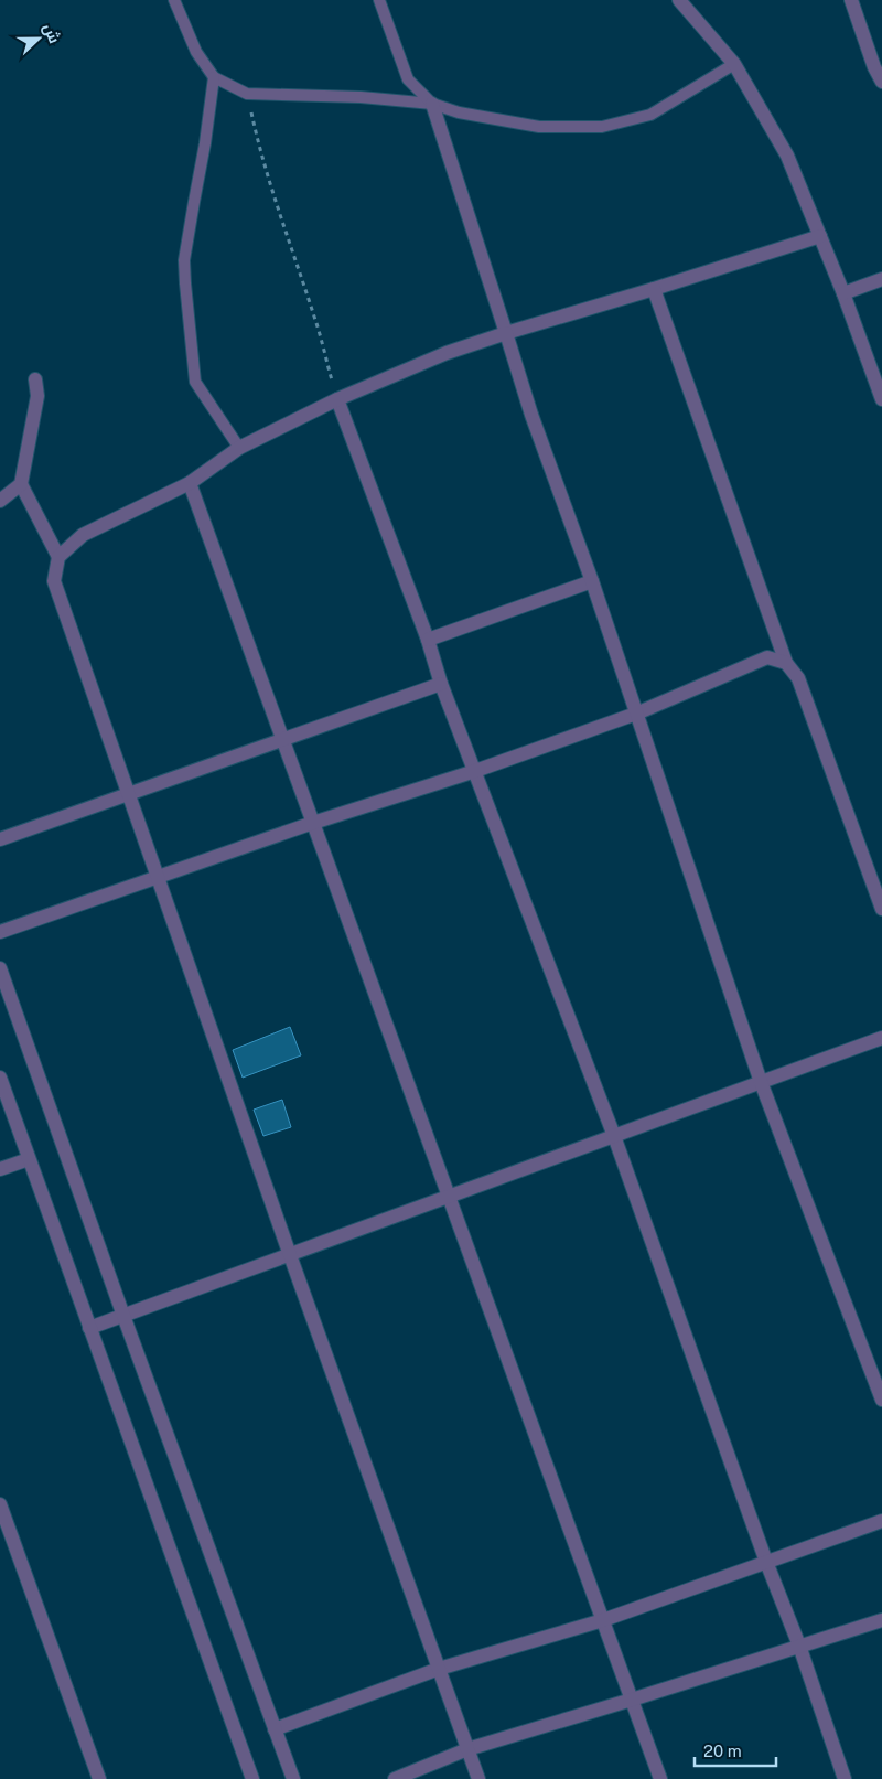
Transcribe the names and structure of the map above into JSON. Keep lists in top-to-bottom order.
{
  "scale_bar": "20 m",
  "north": "right"
}
